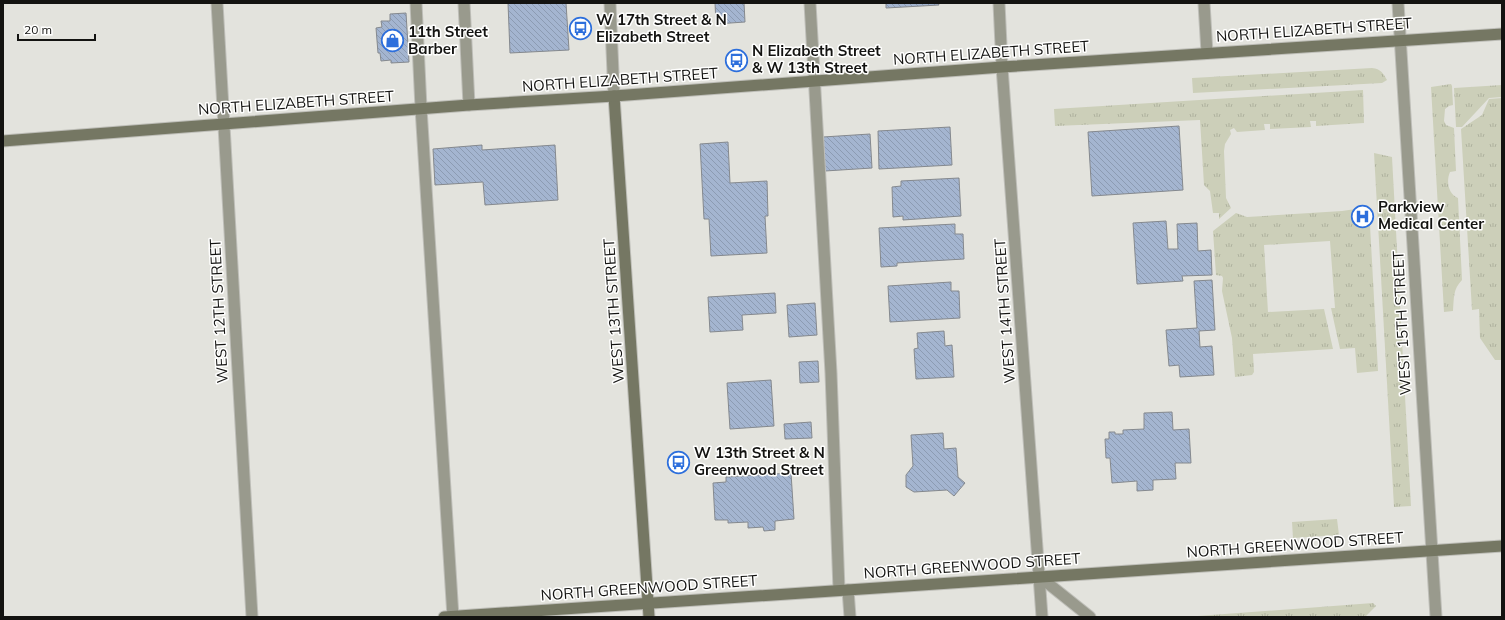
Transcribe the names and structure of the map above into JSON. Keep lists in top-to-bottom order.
{
  "streets": {
    "main road": ["NORTH ELIZABETH STREET", "WEST 13TH STREET", "NORTH GREENWOOD STREET"],
    "street": ["WEST 12TH STREET", "WEST 14TH STREET", "WEST 15TH STREET"]
  },
  "crossings": [
    ["NORTH ELIZABETH STREET", "WEST 12TH STREET"],
    ["NORTH ELIZABETH STREET", "WEST 13TH STREET"],
    ["NORTH ELIZABETH STREET", "WEST 14TH STREET"],
    ["NORTH ELIZABETH STREET", "WEST 15TH STREET"],
    ["WEST 13TH STREET", "NORTH GREENWOOD STREET"],
    ["WEST 14TH STREET", "NORTH GREENWOOD STREET"],
    ["WEST 15TH STREET", "NORTH GREENWOOD STREET"]
  ],
  "places": {
    "bus stop": ["W 17th Street & N Elizabeth Street", "N Elizabeth Street & W 13th Street", "W 13th Street & N Greenwood Street"],
    "shop": ["11th Street Barber"],
    "hospital": ["Parkview Medical Center"]
  },
  "scale_bar": "20 m"
}
